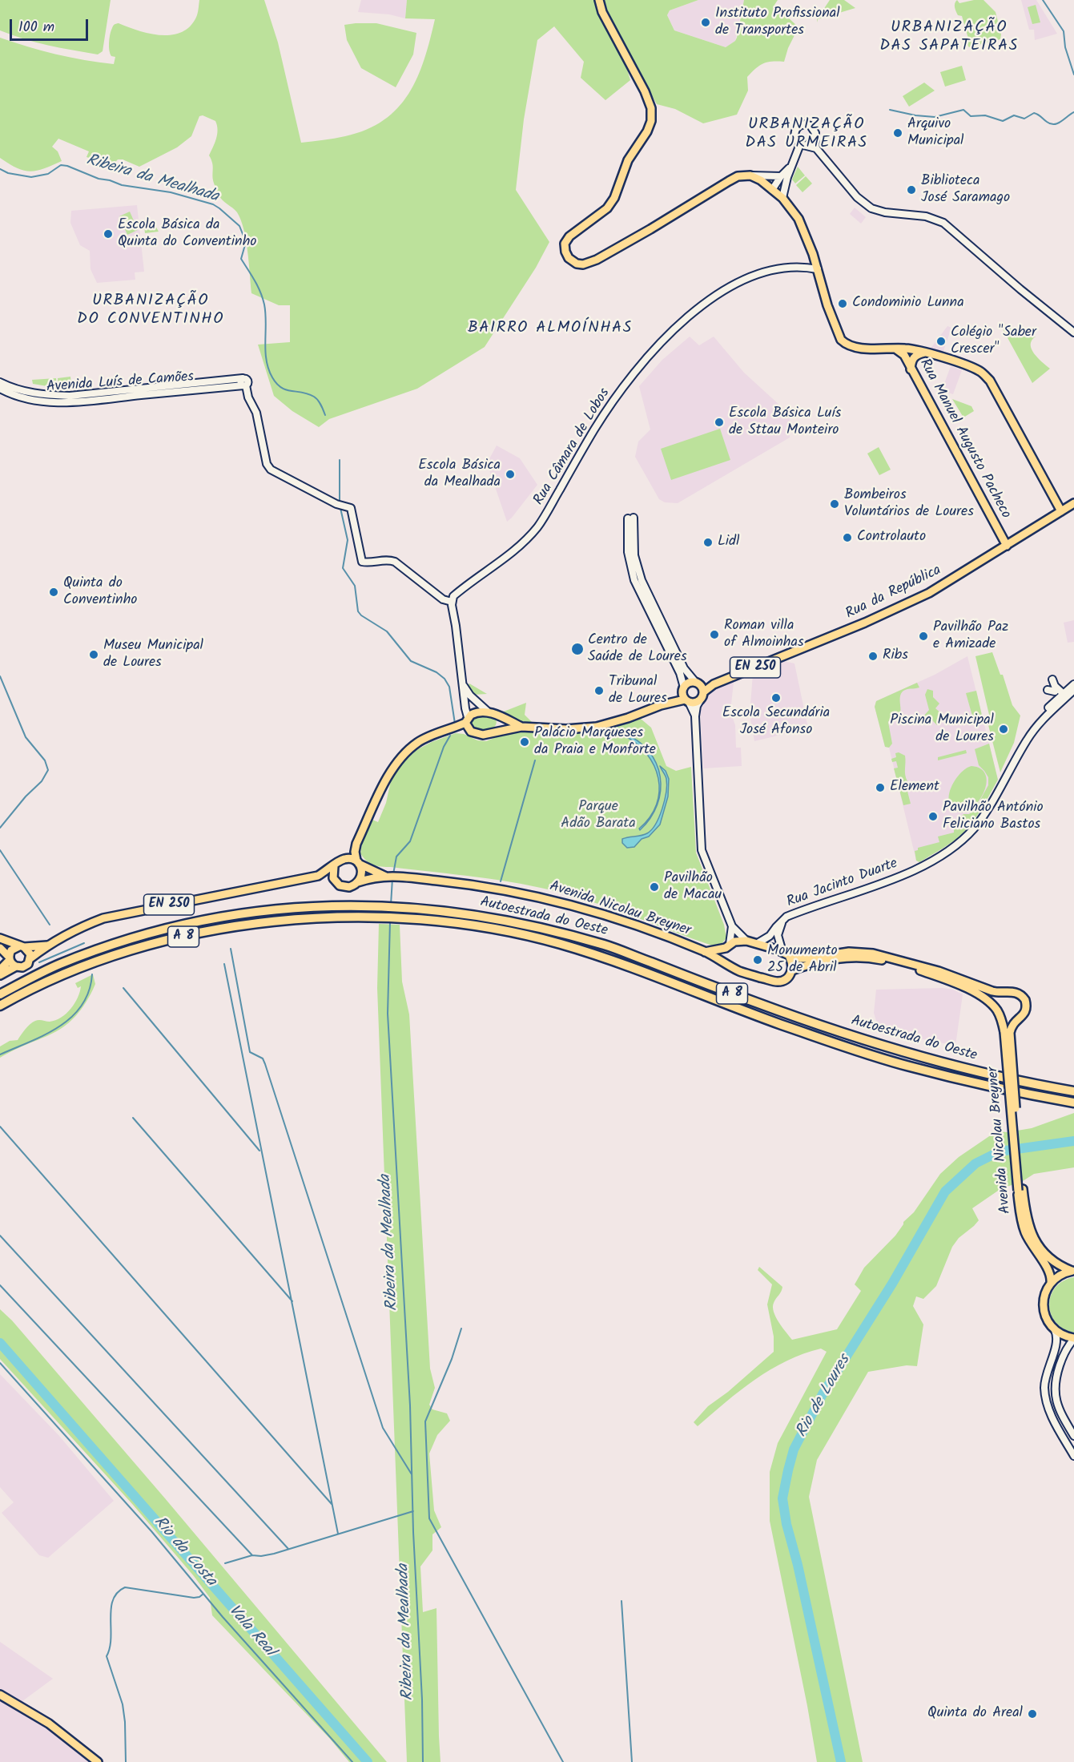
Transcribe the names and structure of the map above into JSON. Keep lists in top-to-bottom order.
{
  "streets": {
    "highway": ["Autoestrada do Oeste", "A 8"],
    "main road": [
      "Rua Manuel Augusto Pacheco",
      "Rua da República",
      "EN 250",
      "Avenida Nicolau Breyner"
    ],
    "street": ["Avenida Luís de Camões", "Rua Câmara de Lobos", "Rua Jacinto Duarte"]
  },
  "crossings": [
    ["Rua Manuel Augusto Pacheco", "Rua da República"],
    ["Rua da República", "EN 250"]
  ],
  "districts": [
    "URBANIZAÇÃO DAS SAPATEIRAS",
    "URBANIZAÇÃO DAS URMEIRAS",
    "URBANIZAÇÃO DO CONVENTINHO",
    "BAIRRO ALMOÍNHAS"
  ],
  "water": [
    "Ribeira da Mealhada",
    "Rio de Loures",
    "Rio da Costa",
    "Vala Real"
  ],
  "parks": ["Parque Adão Barata"],
  "places": [
    "Instituto Profissional de Transportes",
    "Arquivo Municipal",
    "Biblioteca José Saramago",
    "Escola Básica da Quinta do Conventinho",
    "Condominio Lunna",
    "Colégio \"Saber Crescer\"",
    "Escola Básica Luís de Sttau Monteiro",
    "Escola Básica da Mealhada",
    "Bombeiros Voluntários de Loures",
    "Controlauto",
    "Lidl",
    "Quinta do Conventinho",
    "Roman villa of Almoinhas",
    "Pavilhão Paz e Amizade",
    "Centro de Saúde de Loures",
    "Museu Municipal de Loures",
    "Ribs",
    "Tribunal de Loures",
    "Escola Secundária José Afonso",
    "Piscina Municipal de Loures",
    "Palácio Marqueses da Praia e Monforte",
    "Element",
    "Pavilhão António Feliciano Bastos",
    "Pavilhão de Macau",
    "Monumento 25 de Abril",
    "Quinta do Areal"
  ],
  "scale_bar": "100 m"
}
